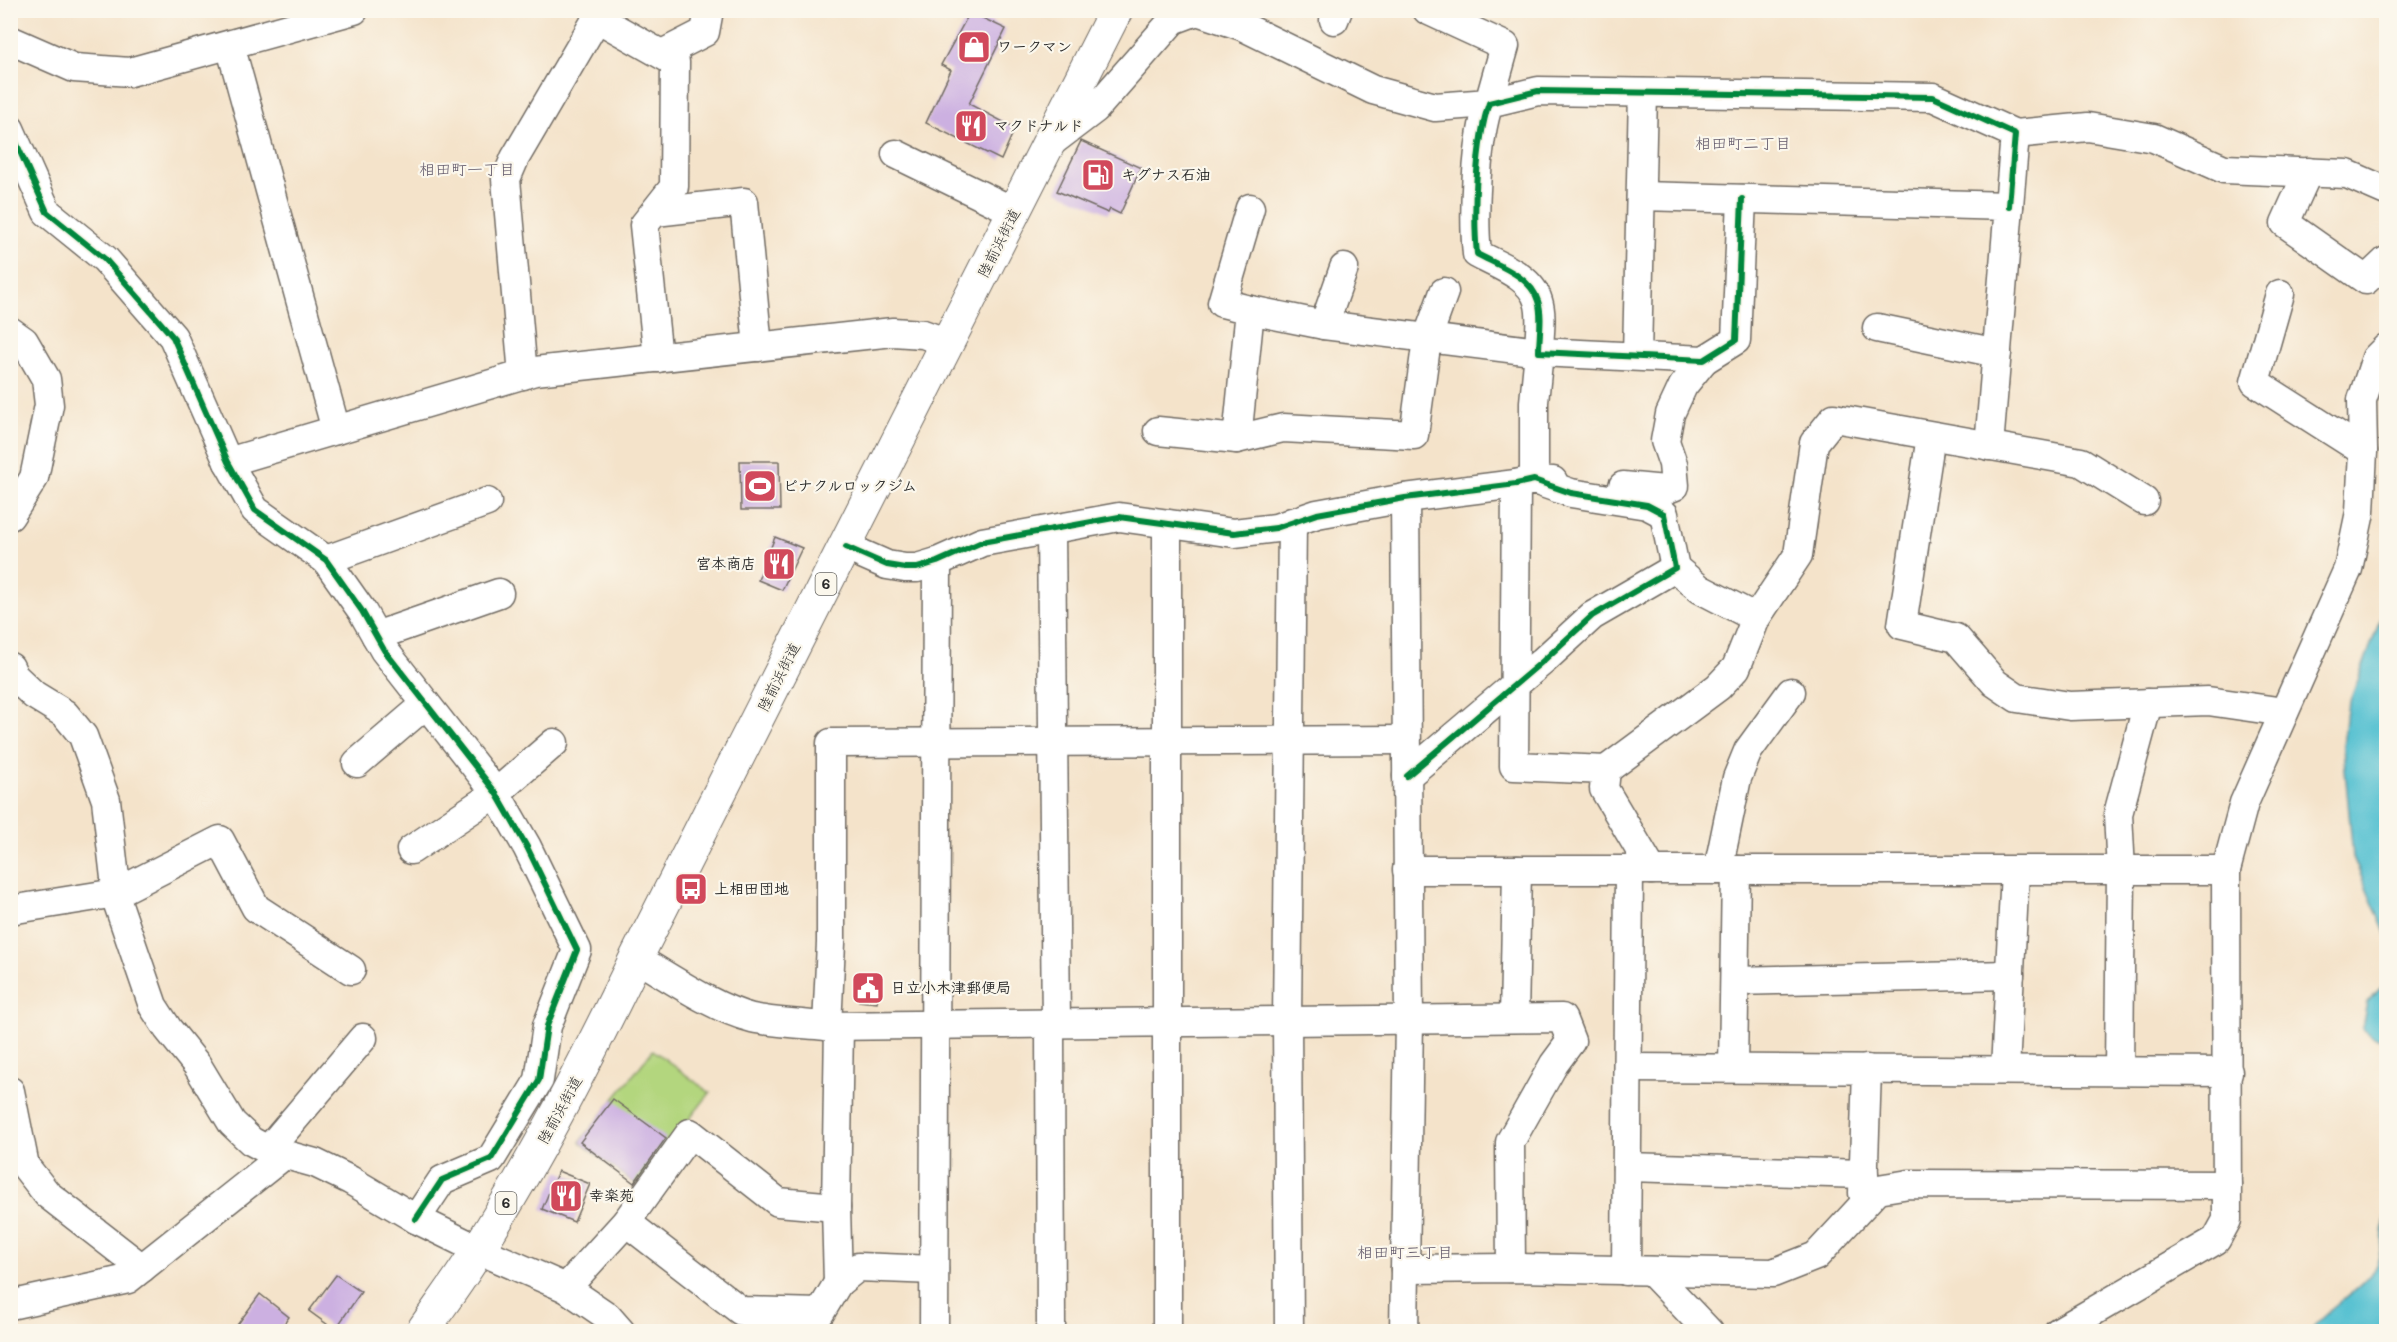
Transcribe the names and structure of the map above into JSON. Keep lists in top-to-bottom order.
{
  "streets": {
    "highway": ["陸前浜街道", "6"]
  },
  "districts": ["相田町二丁目", "相田町一丁目", "相田町三丁目"],
  "places": {
    "shop": ["ワークマン"],
    "restaurant": ["マクドナルド", "宮本商店", "幸楽苑"],
    "fuel station": ["キグナス石油"],
    "sports": ["ピナクルロックジム"],
    "bus stop": ["上相田団地"],
    "public building": ["日立小木津郵便局"]
  }
}
